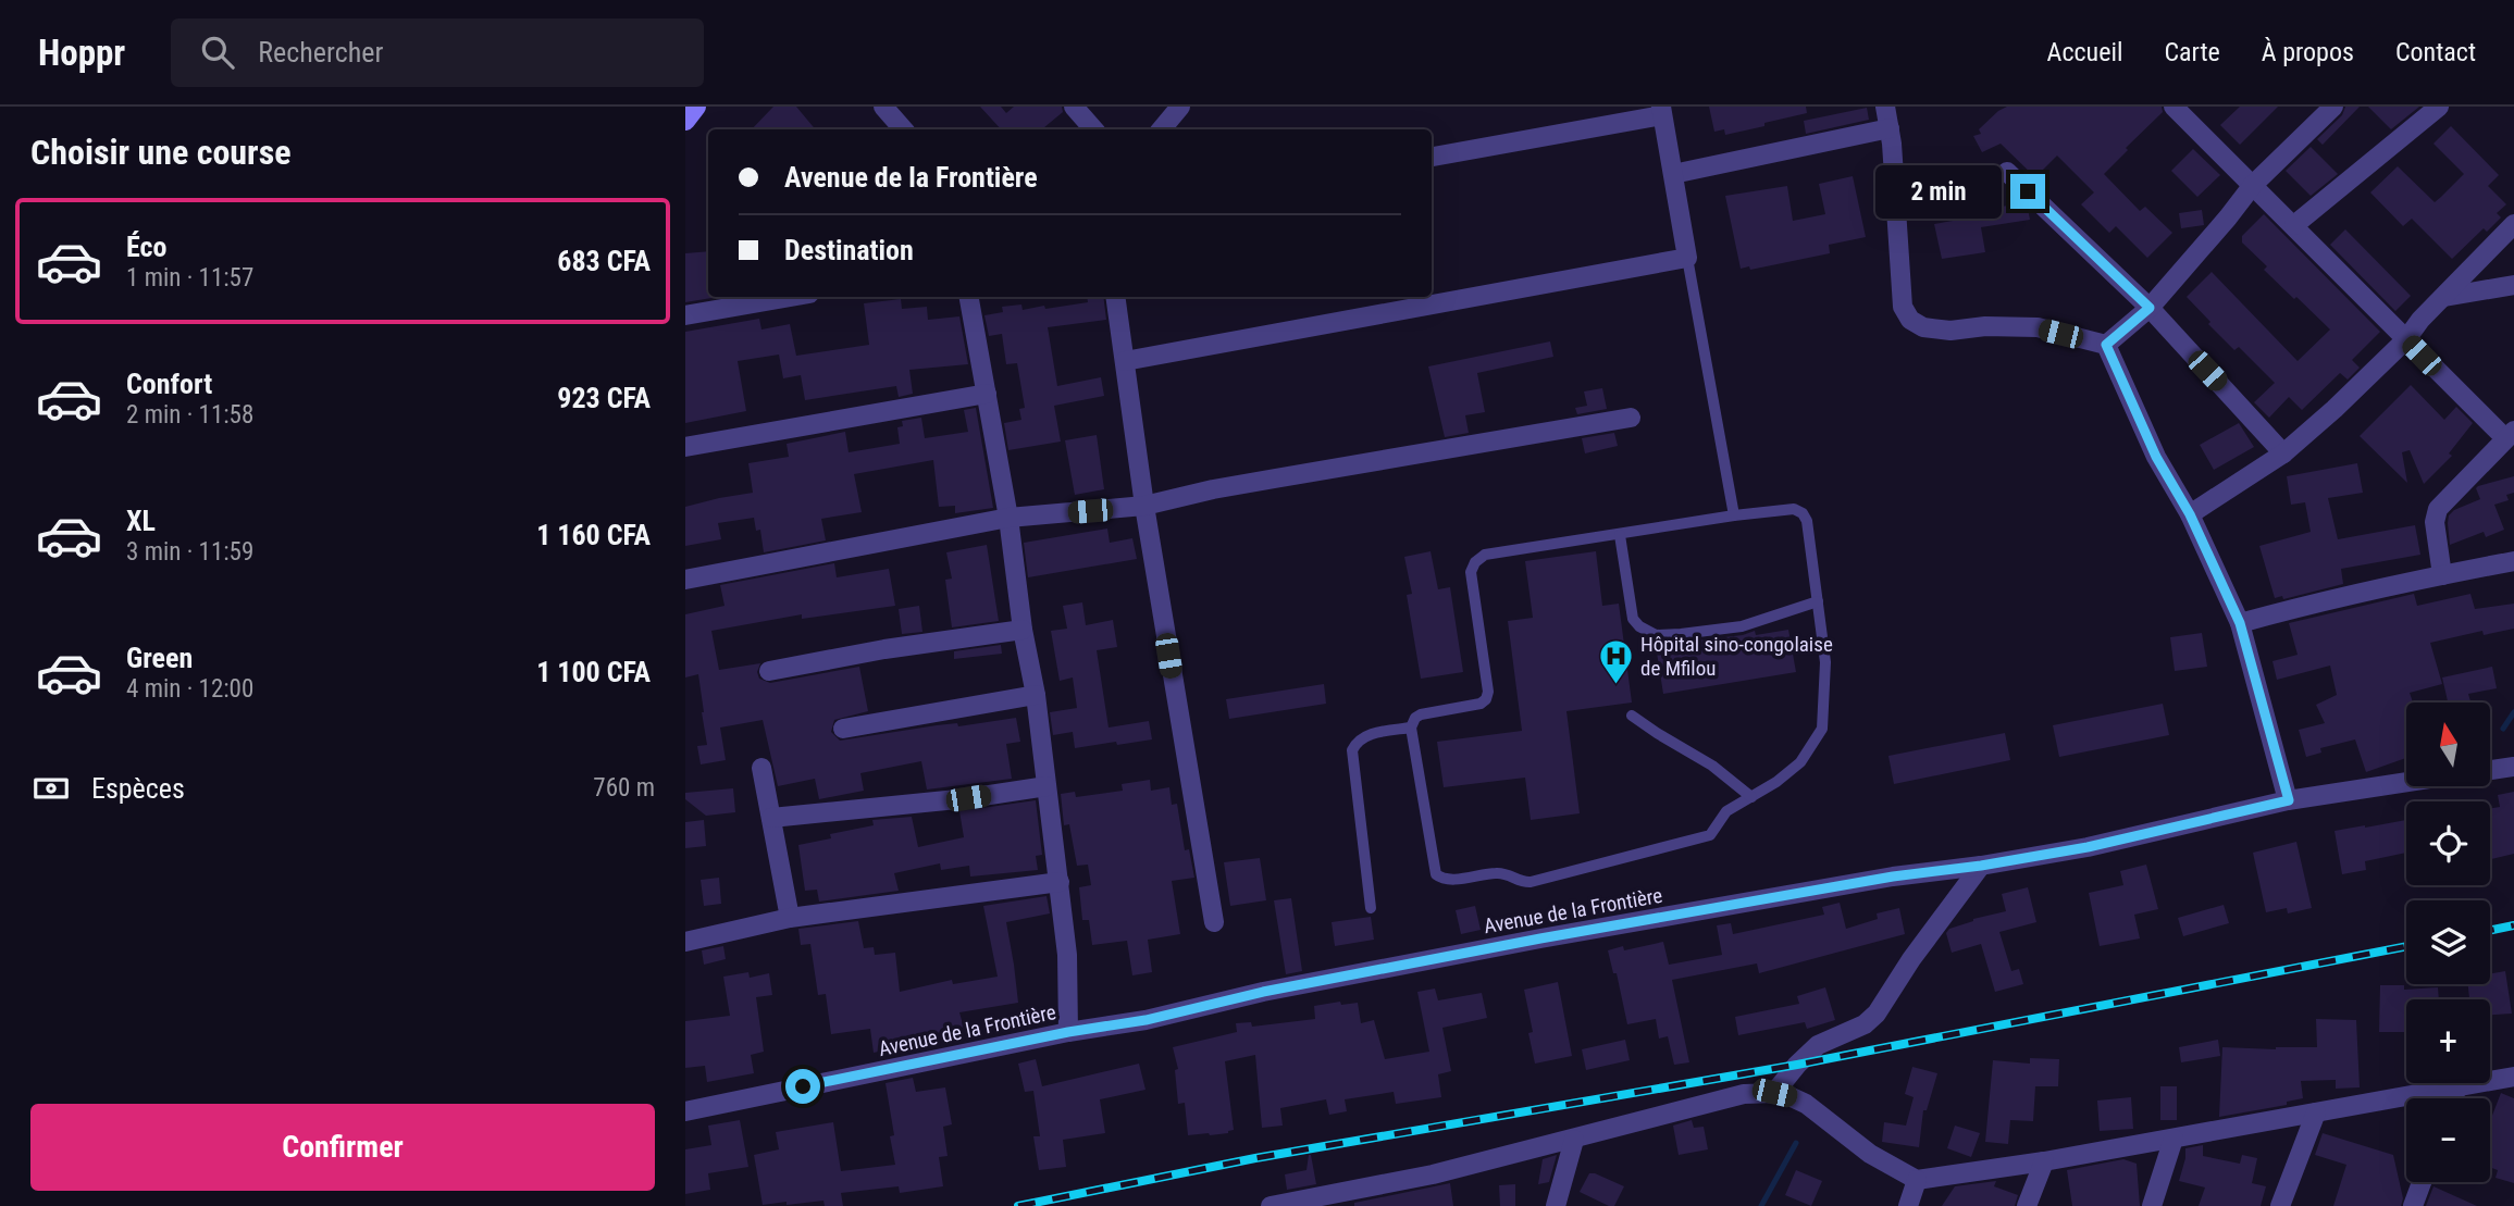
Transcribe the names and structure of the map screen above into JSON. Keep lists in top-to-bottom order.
{
  "streets": {
    "street": ["Avenue de la Frontière"]
  },
  "places": {
    "hospital": ["Hôpital sino-congolaise de Mfilou"]
  },
  "north": "top",
  "page": {
    "header": "Hoppr",
    "search": "Rechercher",
    "nav": [
      "Accueil",
      "Carte",
      "À propos",
      "Contact"
    ],
    "heading": "Choisir une course",
    "banner": ["Avenue de la Frontière", "Destination"],
    "bubble": "2 min",
    "list": [
      {
        "name": "Éco",
        "note": "1 min · 11:57",
        "value": "683 CFA"
      },
      {
        "name": "Confort",
        "note": "2 min · 11:58",
        "value": "923 CFA"
      },
      {
        "name": "XL",
        "note": "3 min · 11:59",
        "value": "1 160 CFA"
      },
      {
        "name": "Green",
        "note": "4 min · 12:00",
        "value": "1 100 CFA"
      }
    ],
    "map_buttons": ["+", "−"],
    "pay": ["Espèces", "760 m"],
    "buttons": "Confirmer"
  }
}
